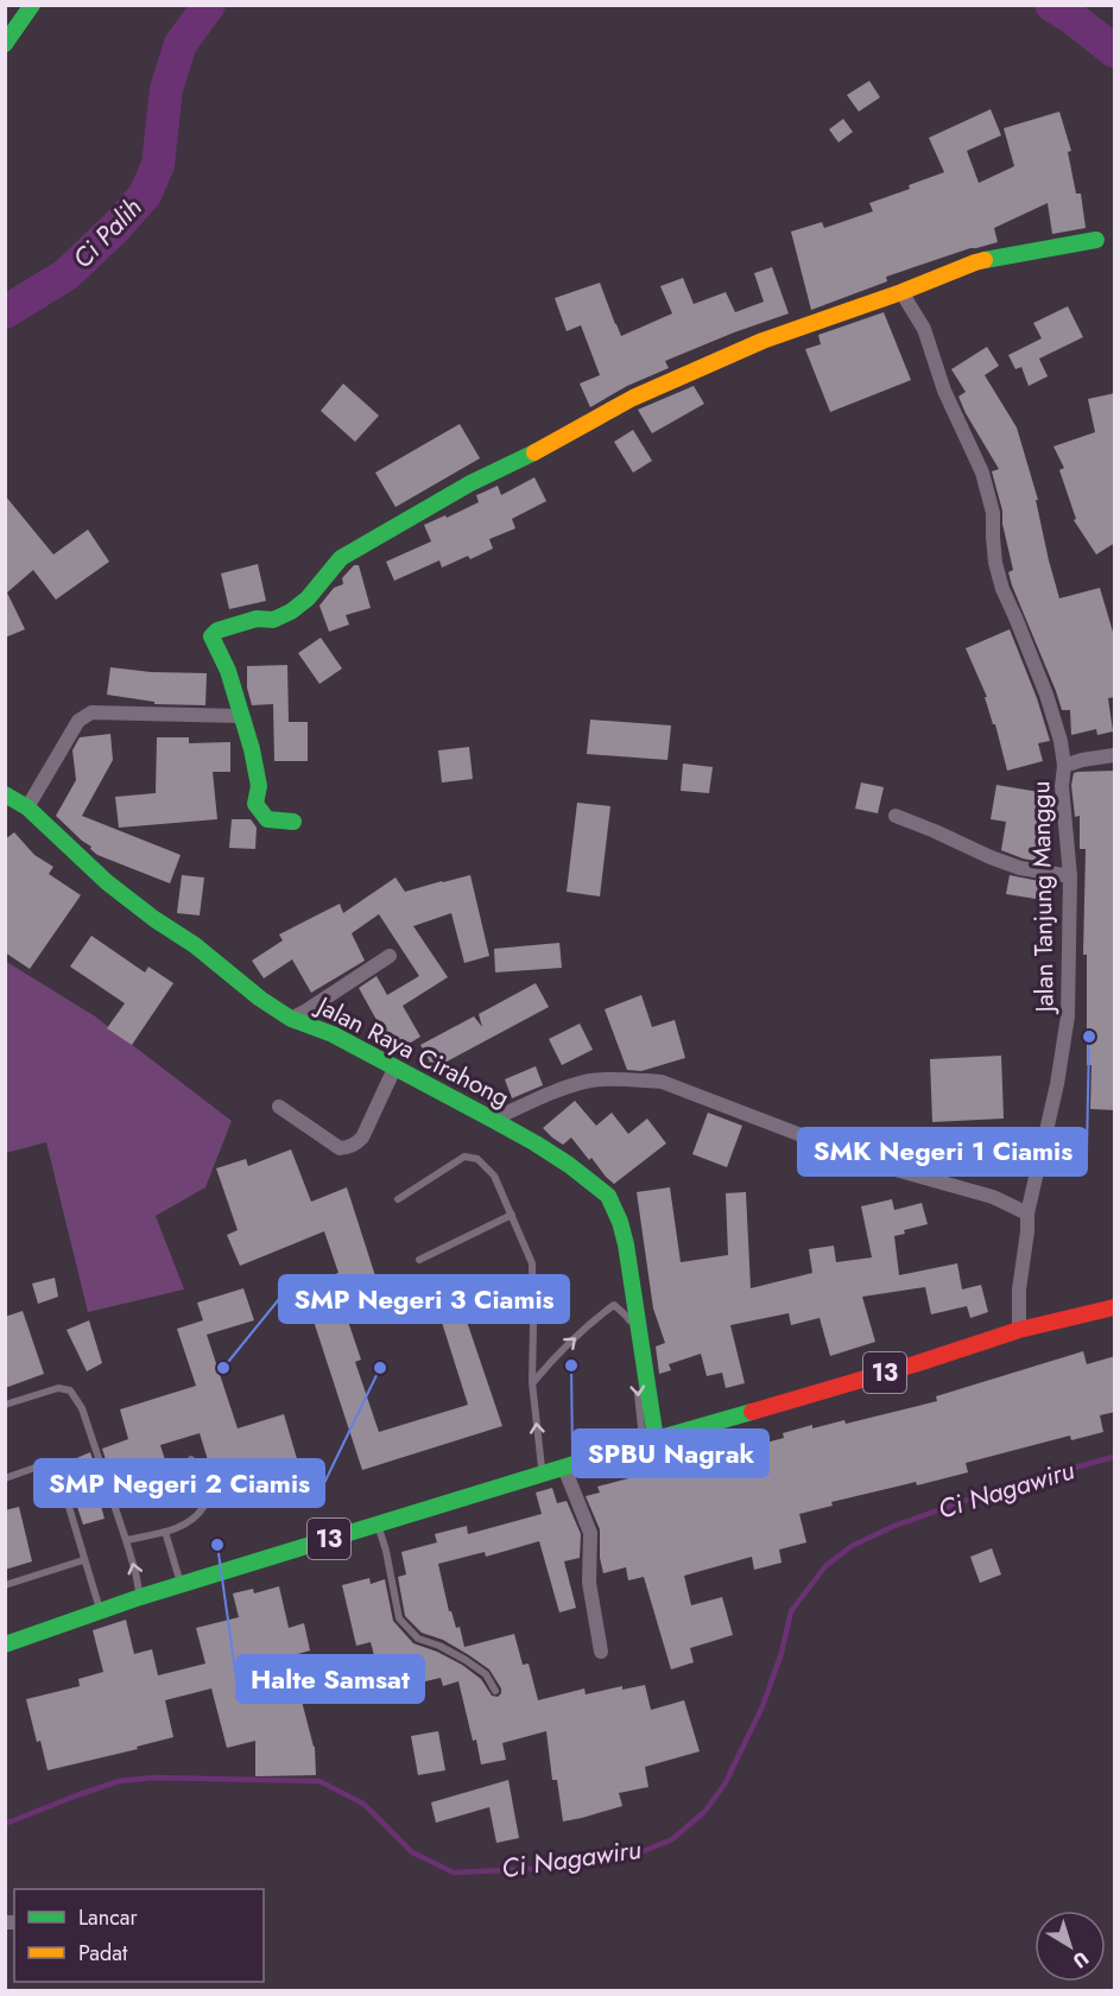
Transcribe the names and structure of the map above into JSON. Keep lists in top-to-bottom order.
{
  "streets": {
    "main road": ["Jalan Raya Cirahong", "13"],
    "street": ["Jalan Tanjung Manggu"]
  },
  "crossings": [
    ["Jalan Tanjung Manggu", "13"],
    ["Jalan Raya Cirahong", "13"]
  ],
  "water": ["Ci Palih", "Ci Nagawiru"],
  "places": [
    "SMK Negeri 1 Ciamis",
    "SPBU Nagrak",
    "SMP Negeri 3 Ciamis",
    "SMP Negeri 2 Ciamis",
    "Halte Samsat"
  ],
  "legend": ["Lancar", "Padat"],
  "north": "bottom right"
}
